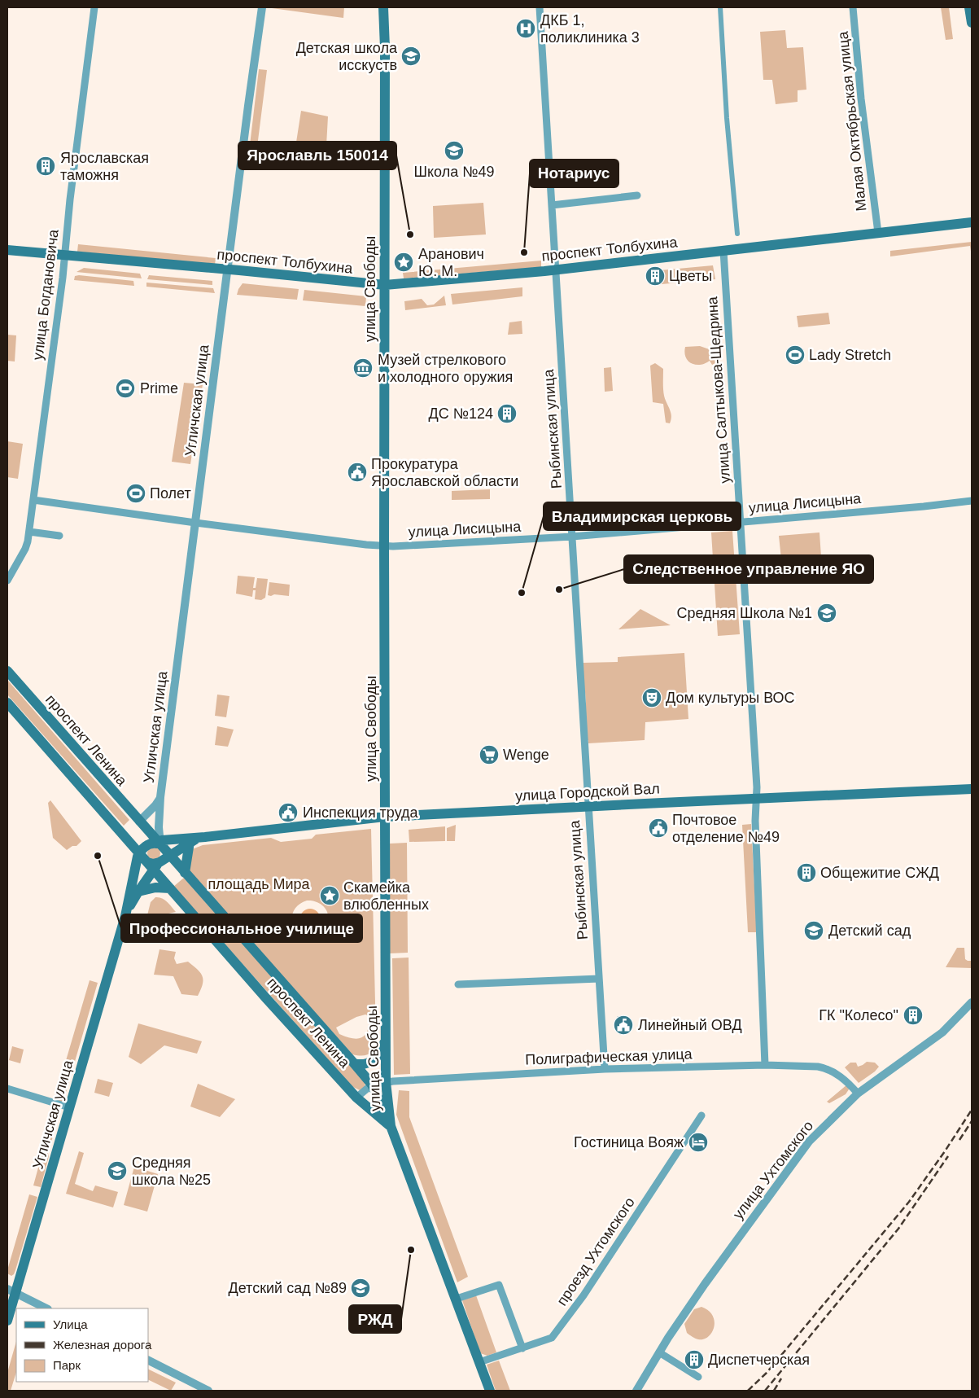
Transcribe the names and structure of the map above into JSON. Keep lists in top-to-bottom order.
{
  "streets": {
    "main road": [
      "проспект Толбухина",
      "улица Свободы",
      "Угличская улица",
      "проспект Ленина",
      "улица Городской Вал"
    ],
    "street": [
      "Малая Октябрьская улица",
      "улица Богдановича",
      "улица Салтыкова-Щедрина",
      "Рыбинская улица",
      "улица Лисицына",
      "Полиграфическая улица",
      "улица Ухтомского",
      "проезд Ухтомского"
    ]
  },
  "crossings": [
    ["Малая Октябрьская улица", "проспект Толбухина"],
    ["проспект Толбухина", "улица Свободы"],
    ["проспект Толбухина", "улица Богдановича"],
    ["проспект Толбухина", "улица Салтыкова-Щедрина"],
    ["проспект Толбухина", "Угличская улица"],
    ["проспект Толбухина", "Рыбинская улица"],
    ["улица Свободы", "улица Лисицына"],
    ["улица Свободы", "проспект Ленина"],
    ["улица Свободы", "улица Городской Вал"],
    ["улица Свободы", "Полиграфическая улица"],
    ["улица Свободы", "проезд Ухтомского"],
    ["улица Богдановича", "улица Лисицына"],
    ["улица Салтыкова-Щедрина", "улица Лисицына"],
    ["улица Салтыкова-Щедрина", "улица Городской Вал"],
    ["улица Салтыкова-Щедрина", "Полиграфическая улица"],
    ["Угличская улица", "улица Лисицына"],
    ["Угличская улица", "проспект Ленина"],
    ["Угличская улица", "улица Городской Вал"],
    ["Рыбинская улица", "улица Лисицына"],
    ["Рыбинская улица", "улица Городской Вал"],
    ["Рыбинская улица", "Полиграфическая улица"],
    ["проспект Ленина", "улица Городской Вал"],
    ["проспект Ленина", "Полиграфическая улица"],
    ["Полиграфическая улица", "улица Ухтомского"]
  ],
  "parks": ["площадь Мира"],
  "places": {
    "hospital": ["ДКБ 1, поликлиника 3"],
    "school or university": [
      "Детская школа исскуств",
      "Школа №49",
      "Средняя Школа №1",
      "Детский сад",
      "Средняя школа №25",
      "Детский сад №89"
    ],
    "building": [
      "Ярославская таможня",
      "Цветы",
      "ДС №124",
      "Общежитие СЖД",
      "ГК \"Колесо\"",
      "Диспетчерская"
    ],
    "other": [
      "Ярославль 150014",
      "Нотариус",
      "Следственное управление ЯО",
      "Владимирская церковь",
      "Профессиональное училище",
      "РЖД"
    ],
    "place": ["Аранович Ю. М.", "Скамейка влюбленных"],
    "sports": ["Lady Stretch", "Prime", "Полет"],
    "museum": ["Музей стрелкового и холодного оружия"],
    "public building": [
      "Прокуратура Ярославской области",
      "Инспекция труда",
      "Почтовое отделение №49",
      "Линейный ОВД"
    ],
    "theatre": ["Дом культуры ВОС"],
    "supermarket": ["Wenge"],
    "hotel": ["Гостиница Вояж"]
  },
  "legend": ["Улица", "Железная дорога", "Парк"]
}
